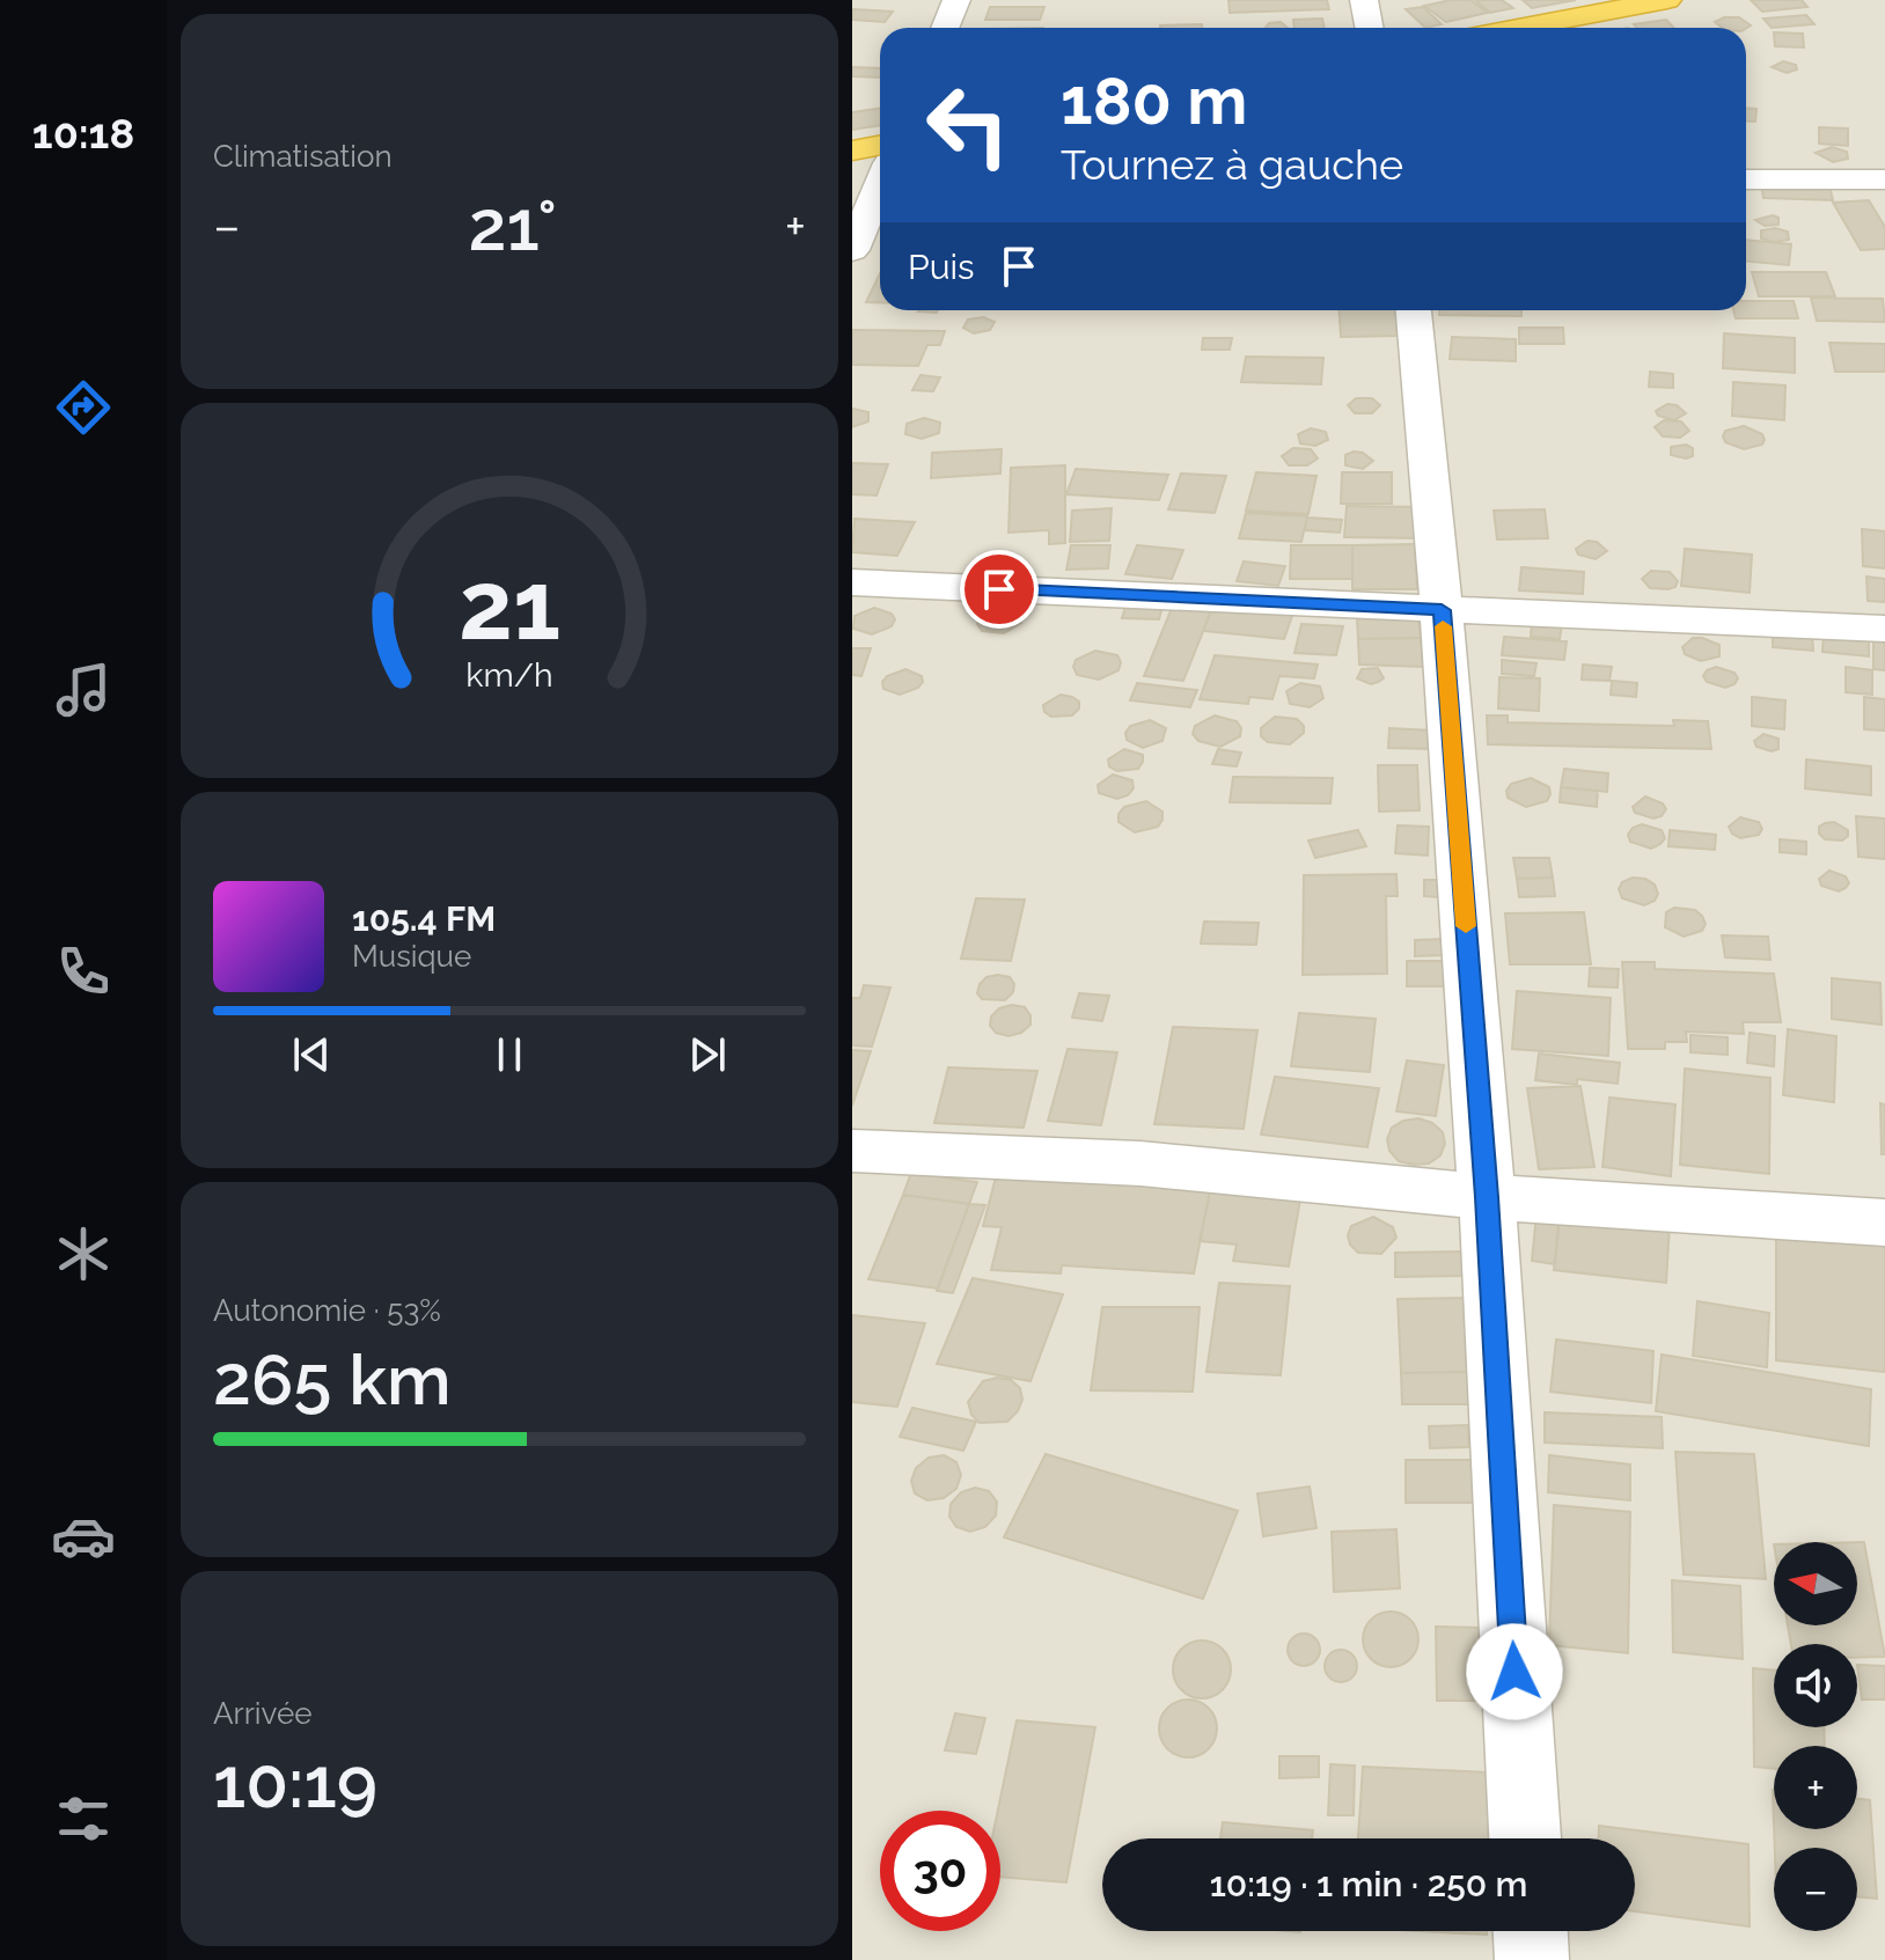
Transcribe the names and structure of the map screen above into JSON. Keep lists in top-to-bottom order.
{
  "north": "left",
  "page": {
    "tabs": "10:18",
    "tile": [
      "Climatisation",
      ["Autonomie · 53%", "265 km"],
      ["Arrivée", "10:19"]
    ],
    "turn": ["180 m", "Tournez à gauche"],
    "heat": ["−", "21°", "+"],
    "then": "Puis",
    "song": ["105.4 FM", "Musique"],
    "map_buttons": ["+", "−"],
    "limit": "30",
    "trip": "10:19 · 1 min · 250 m",
    "gauge": ["21", "km/h"]
  }
}
